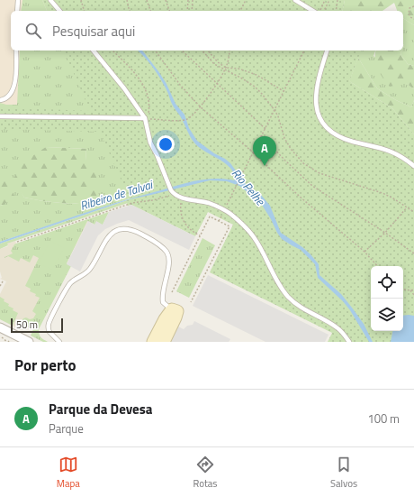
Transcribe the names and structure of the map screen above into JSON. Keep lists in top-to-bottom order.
{
  "water": ["Rio Pelhe", "Ribeiro de Talvai"],
  "scale_bar": "50 m",
  "page": {
    "search": "Pesquisar aqui",
    "pins": "A",
    "scale": "50 m",
    "heading": "Por perto",
    "list": [
      {
        "mark": "A",
        "name": "Parque da Devesa",
        "note": "Parque",
        "value": "100 m"
      }
    ],
    "nav": ["Mapa", "Rotas", "Salvos"]
  }
}
